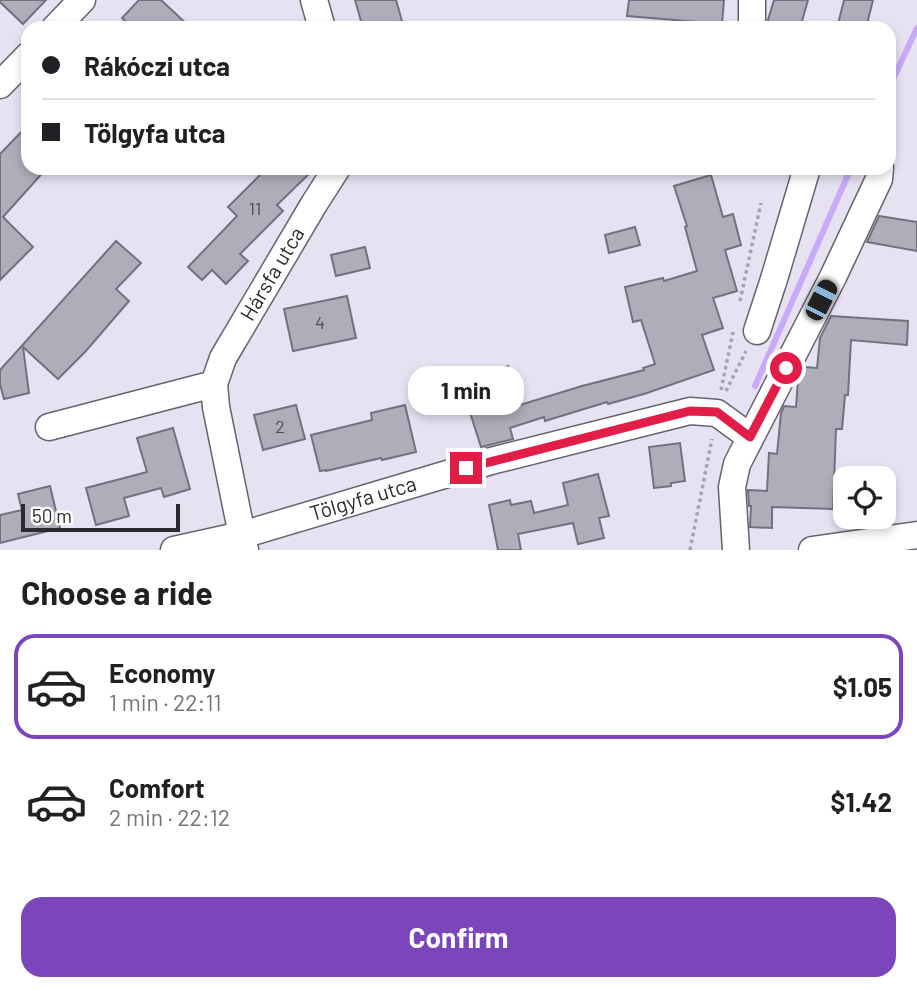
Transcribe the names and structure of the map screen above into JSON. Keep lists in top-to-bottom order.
{
  "streets": {
    "street": ["Hársfa utca", "Tölgyfa utca"]
  },
  "crossings": [
    ["Hársfa utca", "Tölgyfa utca"]
  ],
  "house_numbers": ["11", "4", "2"],
  "scale_bar": "50 m",
  "page": {
    "banner": ["Rákóczi utca", "Tölgyfa utca"],
    "bubble": "1 min",
    "scale": "50 m",
    "heading": "Choose a ride",
    "list": [
      {
        "name": "Economy",
        "note": "1 min · 22:11",
        "value": "$1.05"
      },
      {
        "name": "Comfort",
        "note": "2 min · 22:12",
        "value": "$1.42"
      }
    ],
    "buttons": "Confirm"
  }
}
